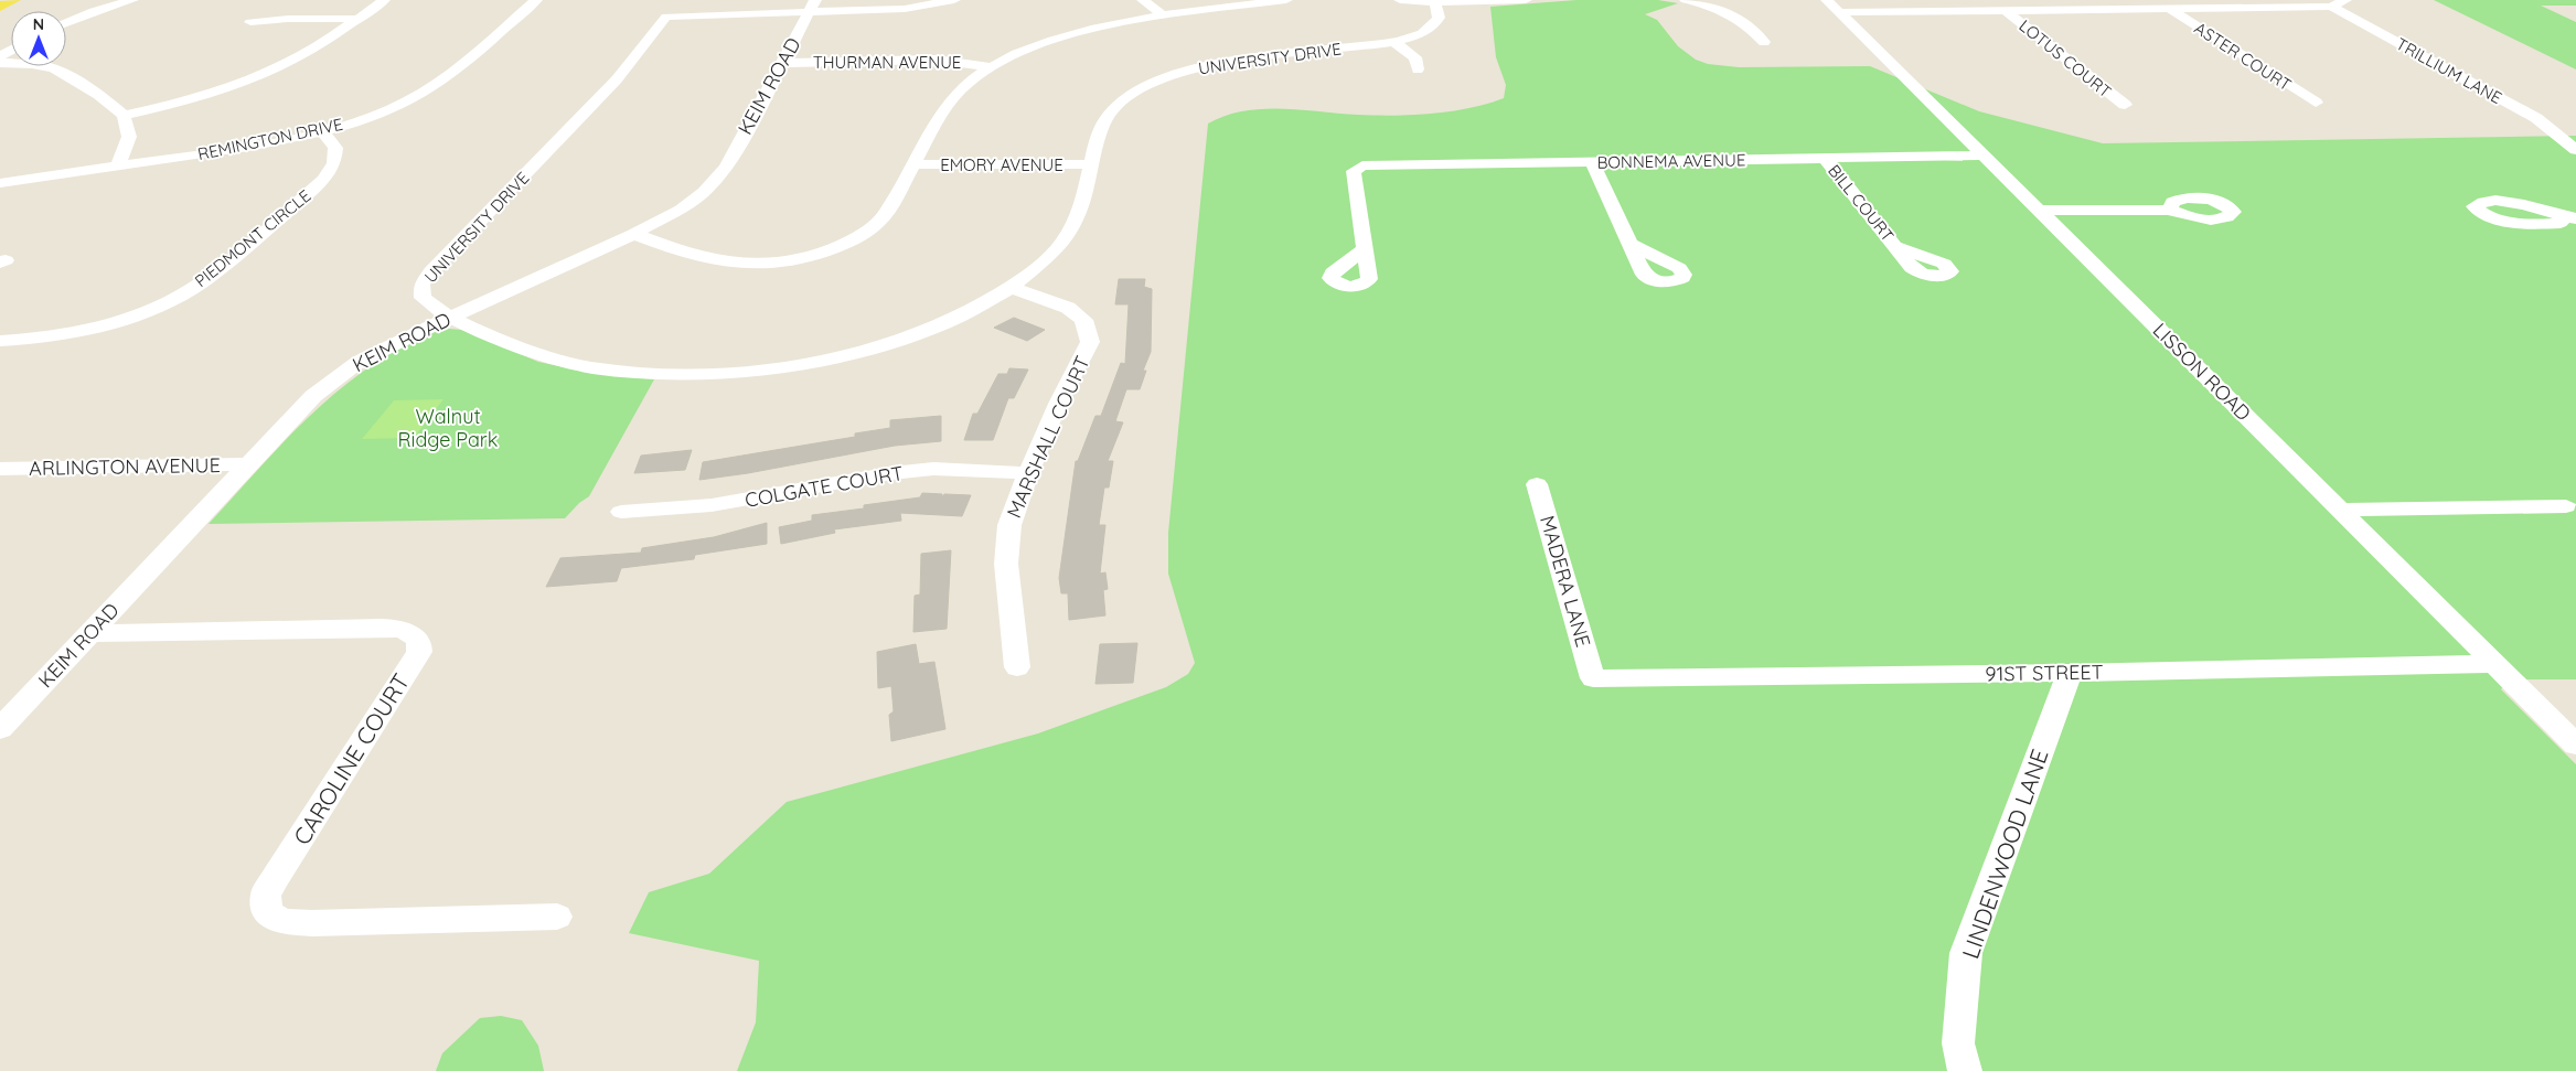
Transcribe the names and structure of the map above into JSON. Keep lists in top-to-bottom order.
{
  "streets": {
    "street": [
      "ASTER COURT",
      "UNIVERSITY DRIVE",
      "LOTUS COURT",
      "THURMAN AVENUE",
      "TRILLIUM LANE",
      "KEIM ROAD",
      "REMINGTON DRIVE",
      "BONNEMA AVENUE",
      "EMORY AVENUE",
      "BILL COURT",
      "PIEDMONT CIRCLE",
      "LISSON ROAD",
      "MARSHALL COURT",
      "ARLINGTON AVENUE",
      "COLGATE COURT",
      "MADERA LANE",
      "91ST STREET",
      "CAROLINE COURT",
      "LINDENWOOD LANE"
    ]
  },
  "crossings": [
    ["UNIVERSITY DRIVE", "KEIM ROAD"],
    ["UNIVERSITY DRIVE", "EMORY AVENUE"],
    ["UNIVERSITY DRIVE", "MARSHALL COURT"],
    ["THURMAN AVENUE", "KEIM ROAD"],
    ["KEIM ROAD", "ARLINGTON AVENUE"],
    ["KEIM ROAD", "CAROLINE COURT"],
    ["REMINGTON DRIVE", "PIEDMONT CIRCLE"],
    ["BONNEMA AVENUE", "BILL COURT"],
    ["BONNEMA AVENUE", "LISSON ROAD"],
    ["LISSON ROAD", "91ST STREET"],
    ["MARSHALL COURT", "COLGATE COURT"],
    ["MADERA LANE", "91ST STREET"],
    ["91ST STREET", "LINDENWOOD LANE"]
  ],
  "parks": ["Walnut Ridge Park"],
  "north": "top"
}
